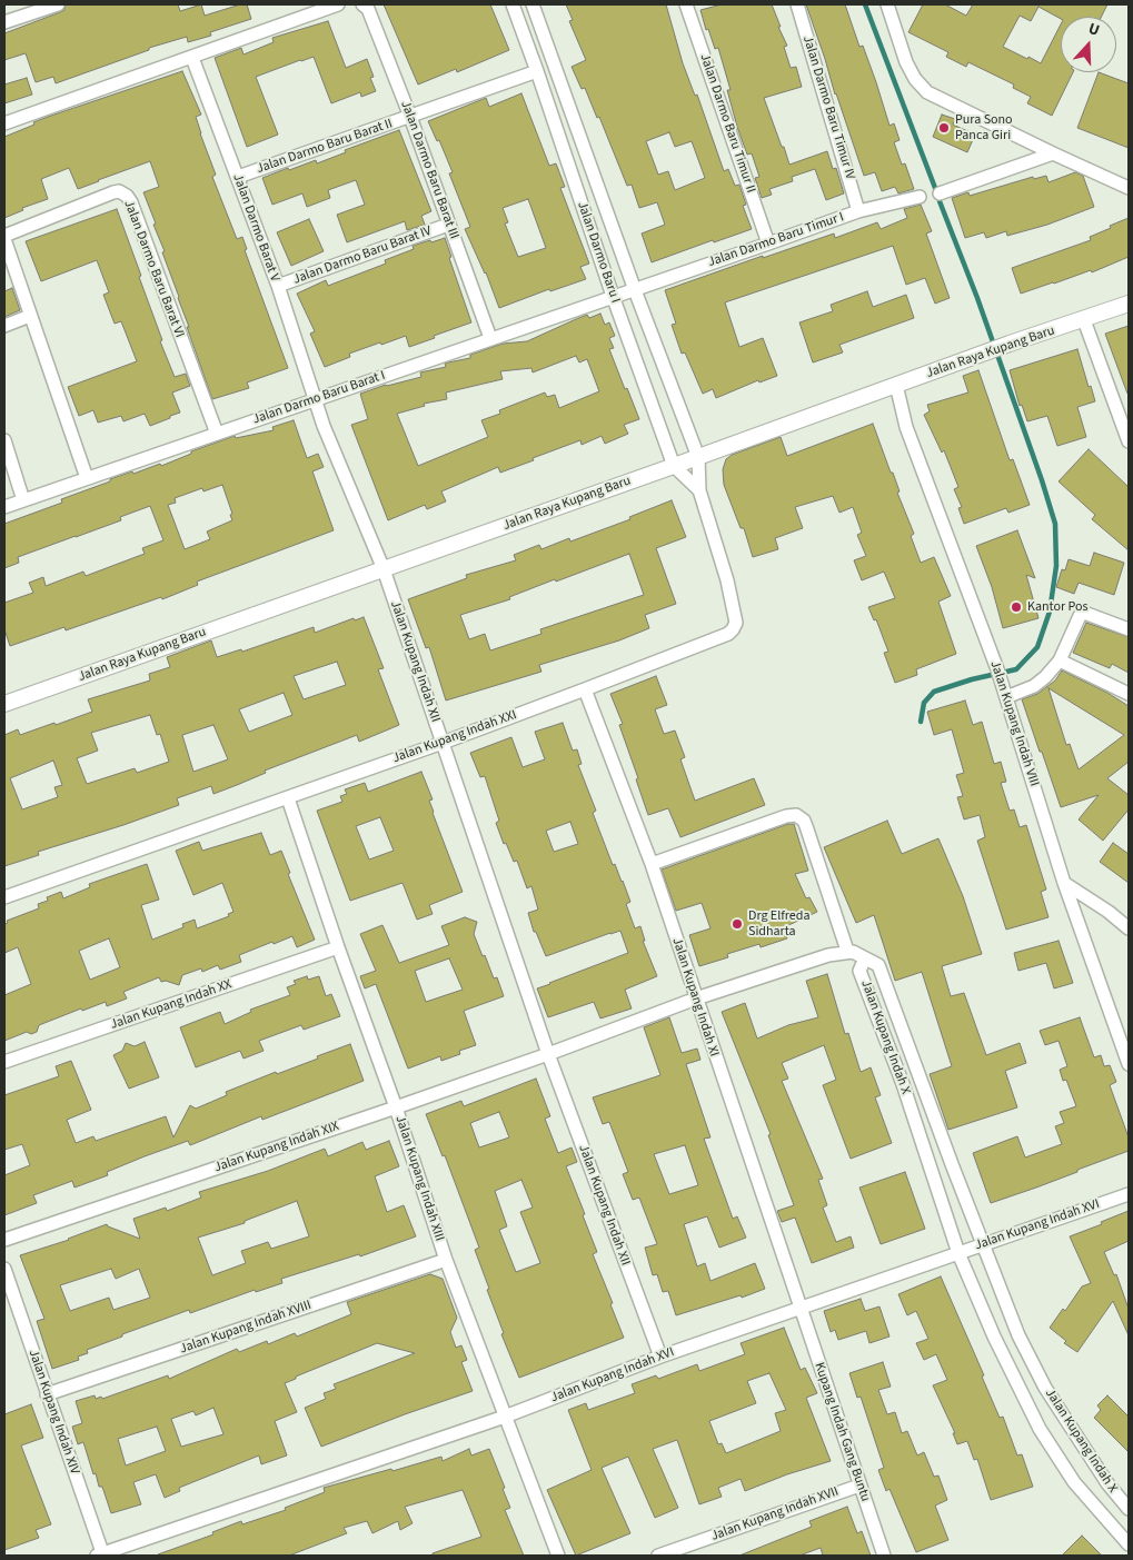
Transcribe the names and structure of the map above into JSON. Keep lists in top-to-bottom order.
{
  "streets": {
    "street": [
      "Jalan Darmo Baru Timur IV",
      "Jalan Darmo Baru Timur II",
      "Jalan Darmo Baru Barat II",
      "Jalan Darmo Baru Barat III",
      "Jalan Darmo Barat V",
      "Jalan Darmo Baru Timur I",
      "Jalan Darmo Baru I",
      "Jalan Darmo Baru Barat IV",
      "Jalan Darmo Baru Barat VI",
      "Jalan Raya Kupang Baru",
      "Jalan Darmo Baru Barat I",
      "Jalan Kupang Indah XII",
      "Jalan Kupang Indah VIII",
      "Jalan Kupang Indah XXI",
      "Jalan Kupang Indah XI",
      "Jalan Kupang Indah XX",
      "Jalan Kupang Indah X",
      "Jalan Kupang Indah XIX",
      "Jalan Kupang Indah XIII",
      "Jalan Kupang Indah XVI",
      "Jalan Kupang Indah XVIII",
      "Jalan Kupang Indah XIV",
      "Kupang Indah Gang Buntu",
      "Jalan Kupang Indah XVII"
    ]
  },
  "crossings": [
    ["Jalan Darmo Baru Timur IV", "Jalan Darmo Baru Timur I"],
    ["Jalan Darmo Baru Timur II", "Jalan Darmo Baru Timur I"],
    ["Jalan Darmo Baru Barat II", "Jalan Darmo Baru Barat III"],
    ["Jalan Darmo Baru Barat II", "Jalan Darmo Barat V"],
    ["Jalan Darmo Baru Barat II", "Jalan Darmo Baru I"],
    ["Jalan Darmo Baru Barat III", "Jalan Darmo Baru Barat IV"],
    ["Jalan Darmo Baru Barat III", "Jalan Darmo Baru Barat I"],
    ["Jalan Darmo Barat V", "Jalan Darmo Baru Barat IV"],
    ["Jalan Darmo Barat V", "Jalan Darmo Baru Barat I"],
    ["Jalan Darmo Barat V", "Jalan Kupang Indah XII"],
    ["Jalan Darmo Baru Timur I", "Jalan Darmo Baru I"],
    ["Jalan Darmo Baru Timur I", "Jalan Darmo Baru Barat I"],
    ["Jalan Darmo Baru I", "Jalan Raya Kupang Baru"],
    ["Jalan Darmo Baru I", "Jalan Darmo Baru Barat I"],
    ["Jalan Darmo Baru I", "Jalan Kupang Indah XXI"],
    ["Jalan Darmo Baru Barat VI", "Jalan Darmo Baru Barat I"],
    ["Jalan Raya Kupang Baru", "Jalan Kupang Indah XII"],
    ["Jalan Raya Kupang Baru", "Jalan Kupang Indah VIII"],
    ["Jalan Raya Kupang Baru", "Jalan Kupang Indah XXI"],
    ["Jalan Darmo Baru Barat I", "Jalan Kupang Indah XII"],
    ["Jalan Kupang Indah XII", "Jalan Kupang Indah XXI"],
    ["Jalan Kupang Indah XII", "Jalan Kupang Indah XIX"],
    ["Jalan Kupang Indah XII", "Jalan Kupang Indah XVI"],
    ["Jalan Kupang Indah XXI", "Jalan Kupang Indah XI"],
    ["Jalan Kupang Indah XXI", "Jalan Kupang Indah XIII"],
    ["Jalan Kupang Indah XI", "Jalan Kupang Indah XVI"],
    ["Jalan Kupang Indah XI", "Kupang Indah Gang Buntu"],
    ["Jalan Kupang Indah XX", "Jalan Kupang Indah XIII"],
    ["Jalan Kupang Indah X", "Jalan Kupang Indah XVI"],
    ["Jalan Kupang Indah XIX", "Jalan Kupang Indah XIII"],
    ["Jalan Kupang Indah XIII", "Jalan Kupang Indah XVI"],
    ["Jalan Kupang Indah XIII", "Jalan Kupang Indah XVIII"],
    ["Jalan Kupang Indah XVI", "Jalan Kupang Indah XIV"],
    ["Jalan Kupang Indah XVI", "Kupang Indah Gang Buntu"],
    ["Jalan Kupang Indah XVIII", "Jalan Kupang Indah XIV"],
    ["Kupang Indah Gang Buntu", "Jalan Kupang Indah XVII"]
  ],
  "places": ["Pura Sono Panca Giri", "Kantor Pos", "Drg Elfreda Sidharta"],
  "north": "top"
}
